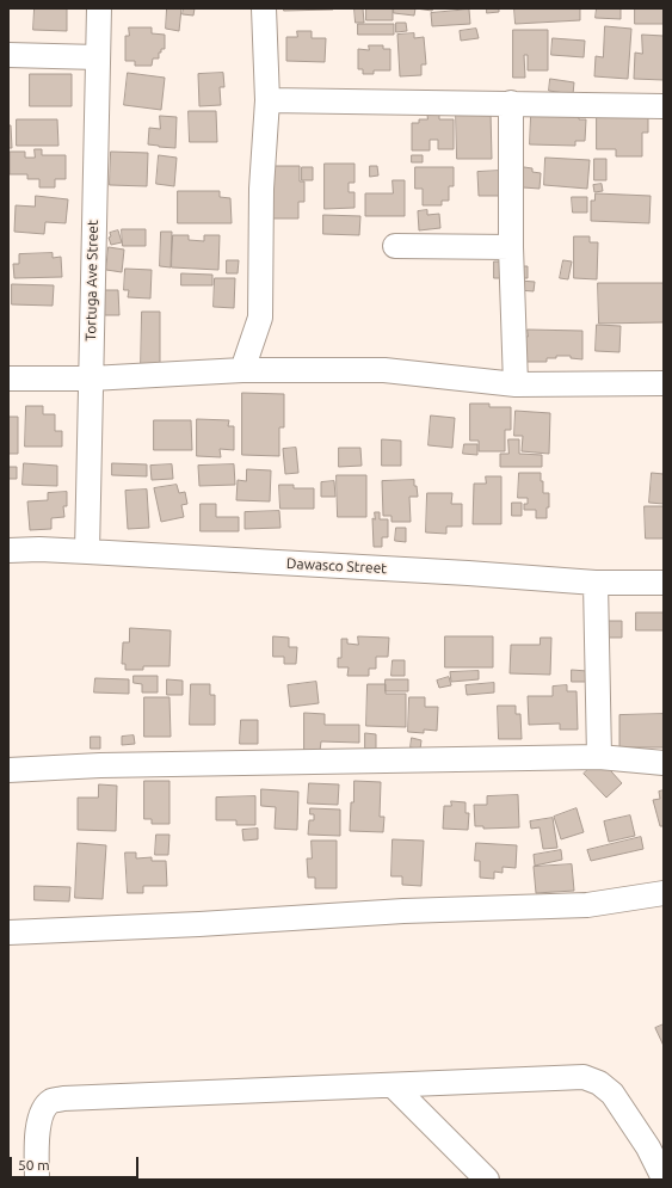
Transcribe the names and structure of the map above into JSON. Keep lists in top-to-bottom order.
{
  "streets": {
    "street": ["Tortuga Ave Street", "Dawasco Street"]
  },
  "crossings": [
    ["Tortuga Ave Street", "Dawasco Street"]
  ],
  "scale_bar": "50 m"
}
